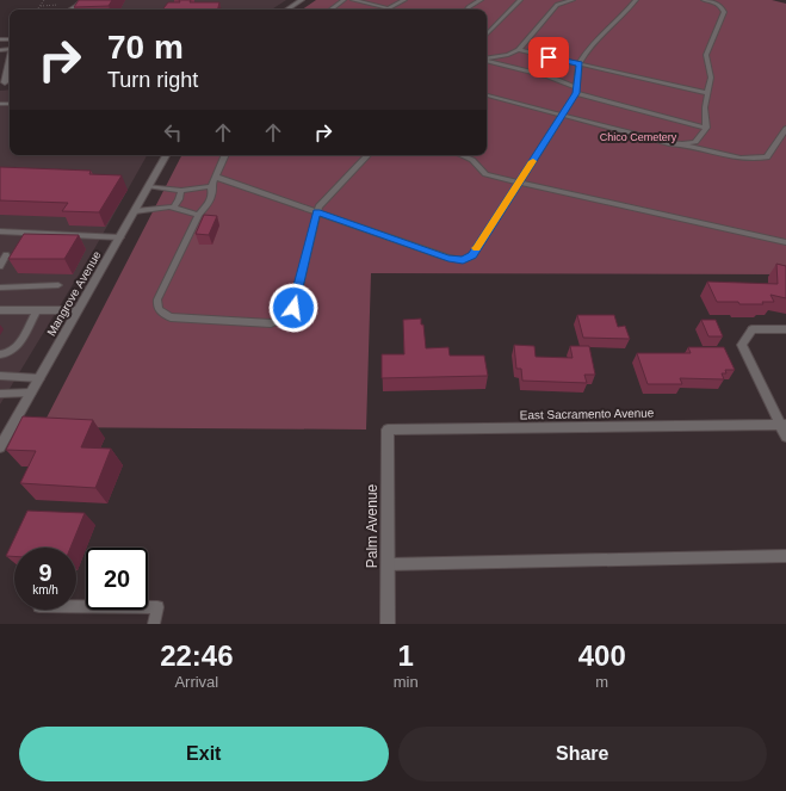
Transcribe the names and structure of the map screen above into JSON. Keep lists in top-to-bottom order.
{
  "streets": {
    "street": ["Mangrove Avenue", "East Sacramento Avenue", "Palm Avenue"]
  },
  "crossings": [
    ["East Sacramento Avenue", "Palm Avenue"]
  ],
  "parks": ["Chico Cemetery"],
  "page": {
    "turn": ["70 m", "Turn right"],
    "speed": "9 km/h",
    "limit": "20",
    "eta": [
      "22:46",
      "Arrival",
      "1",
      "min",
      "400",
      "m"
    ],
    "buttons": ["Exit", "Share"]
  }
}
